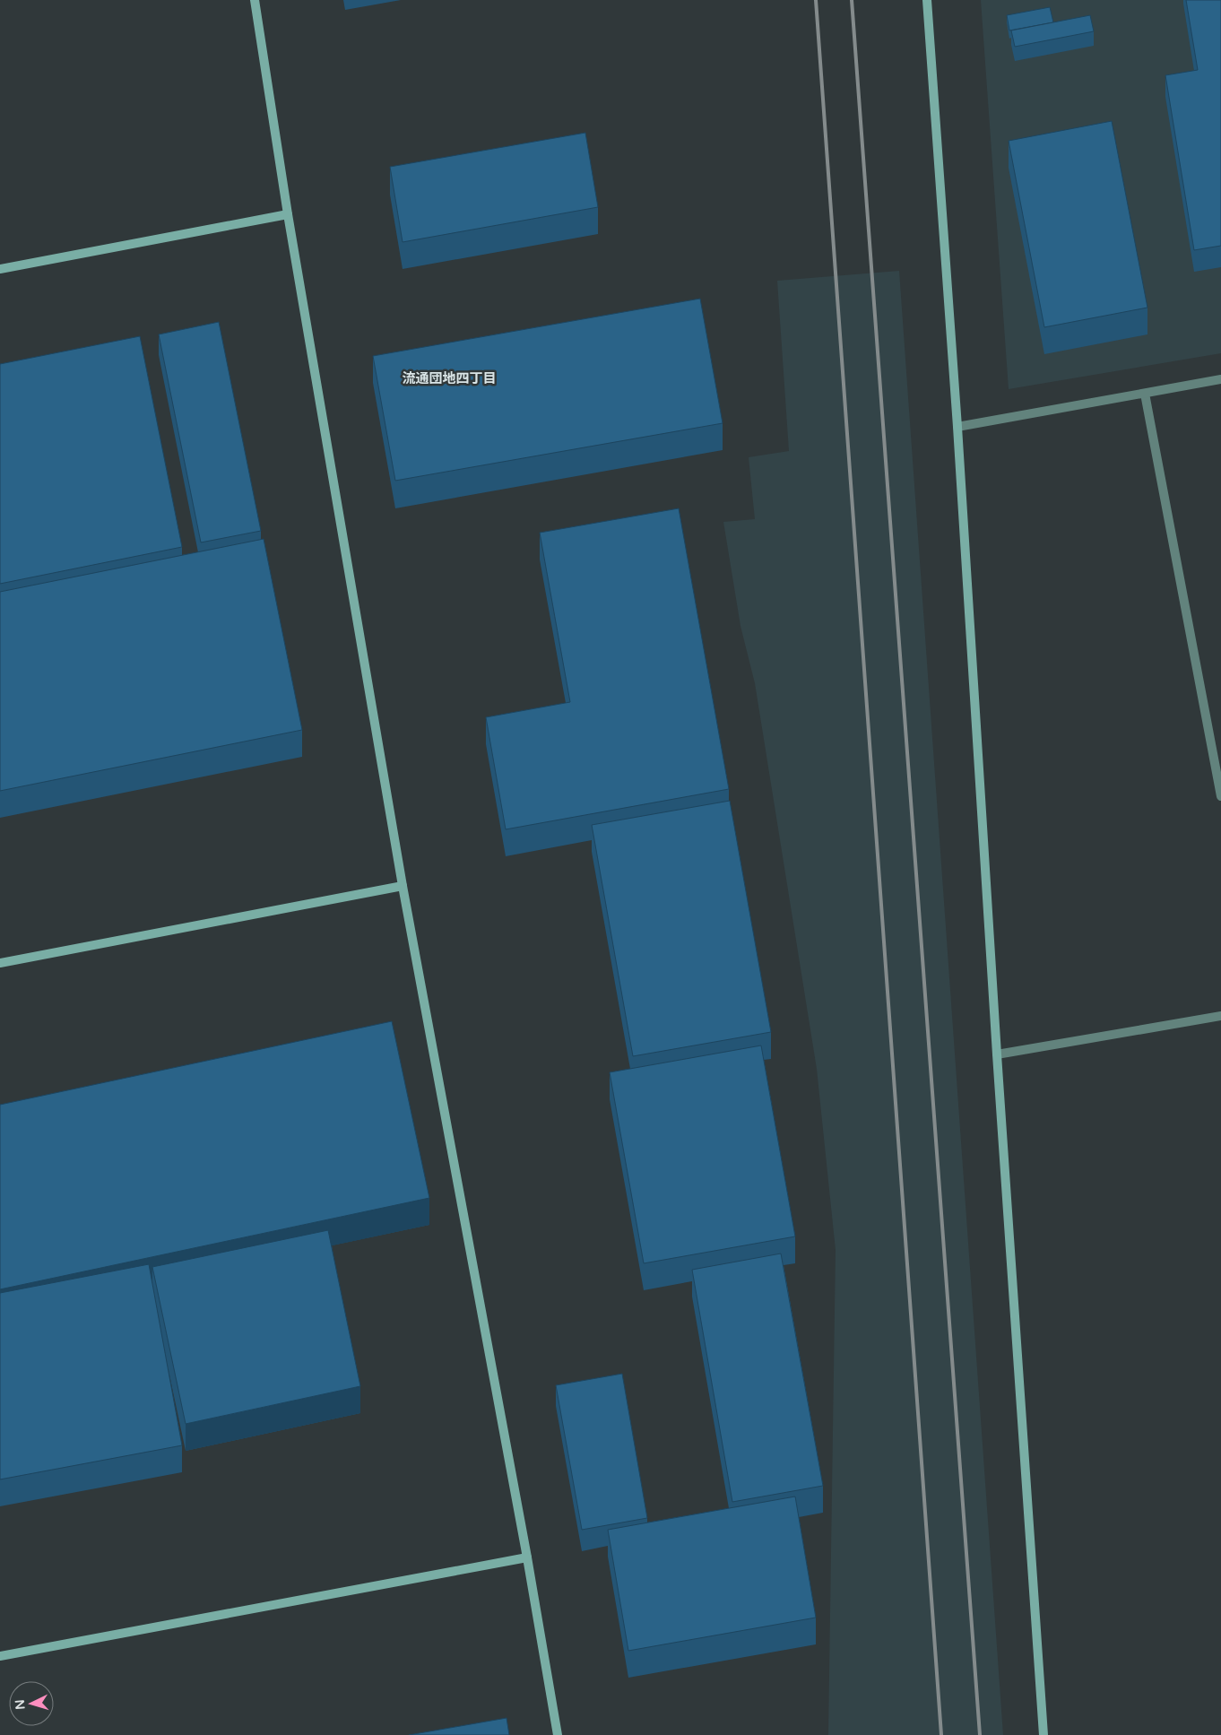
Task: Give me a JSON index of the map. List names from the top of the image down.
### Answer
{
  "districts": ["流通団地四丁目"],
  "north": "left"
}
